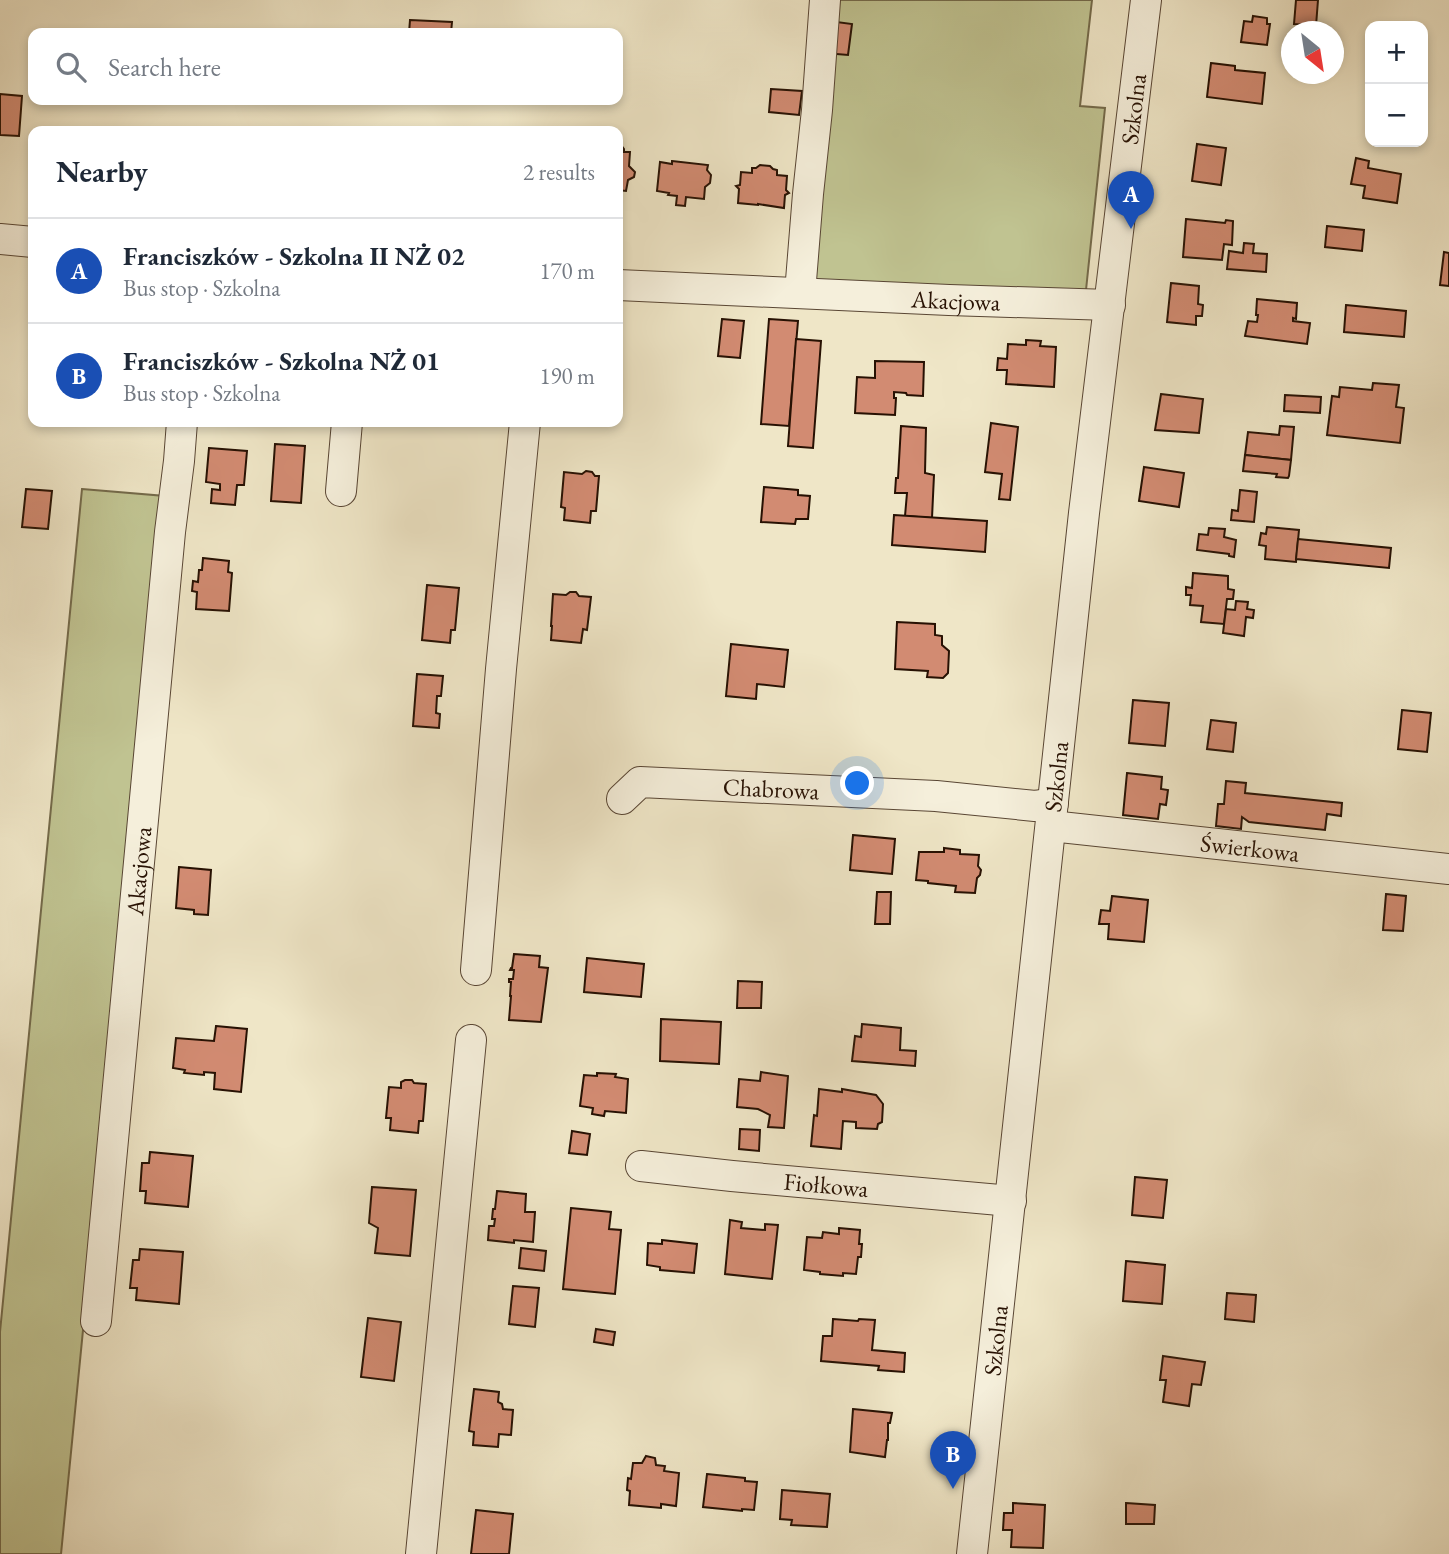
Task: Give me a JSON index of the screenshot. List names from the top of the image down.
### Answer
{
  "streets": {
    "street": [
      "Szkolna",
      "Akacjowa",
      "Chabrowa",
      "Świerkowa",
      "Fiołkowa"
    ]
  },
  "crossings": [
    ["Szkolna", "Akacjowa"],
    ["Szkolna", "Chabrowa"],
    ["Szkolna", "Świerkowa"],
    ["Szkolna", "Fiołkowa"],
    ["Chabrowa", "Świerkowa"]
  ],
  "north": "bottom right",
  "page": {
    "map_buttons": ["+", "−"],
    "search": "Search here",
    "heading": ["Nearby", "2 results"],
    "pins": ["A", "B"],
    "list": [
      {
        "mark": "A",
        "name": "Franciszków - Szkolna II NŻ 02",
        "note": "Bus stop · Szkolna",
        "value": "170 m"
      },
      {
        "mark": "B",
        "name": "Franciszków - Szkolna NŻ 01",
        "note": "Bus stop · Szkolna",
        "value": "190 m"
      }
    ]
  }
}
